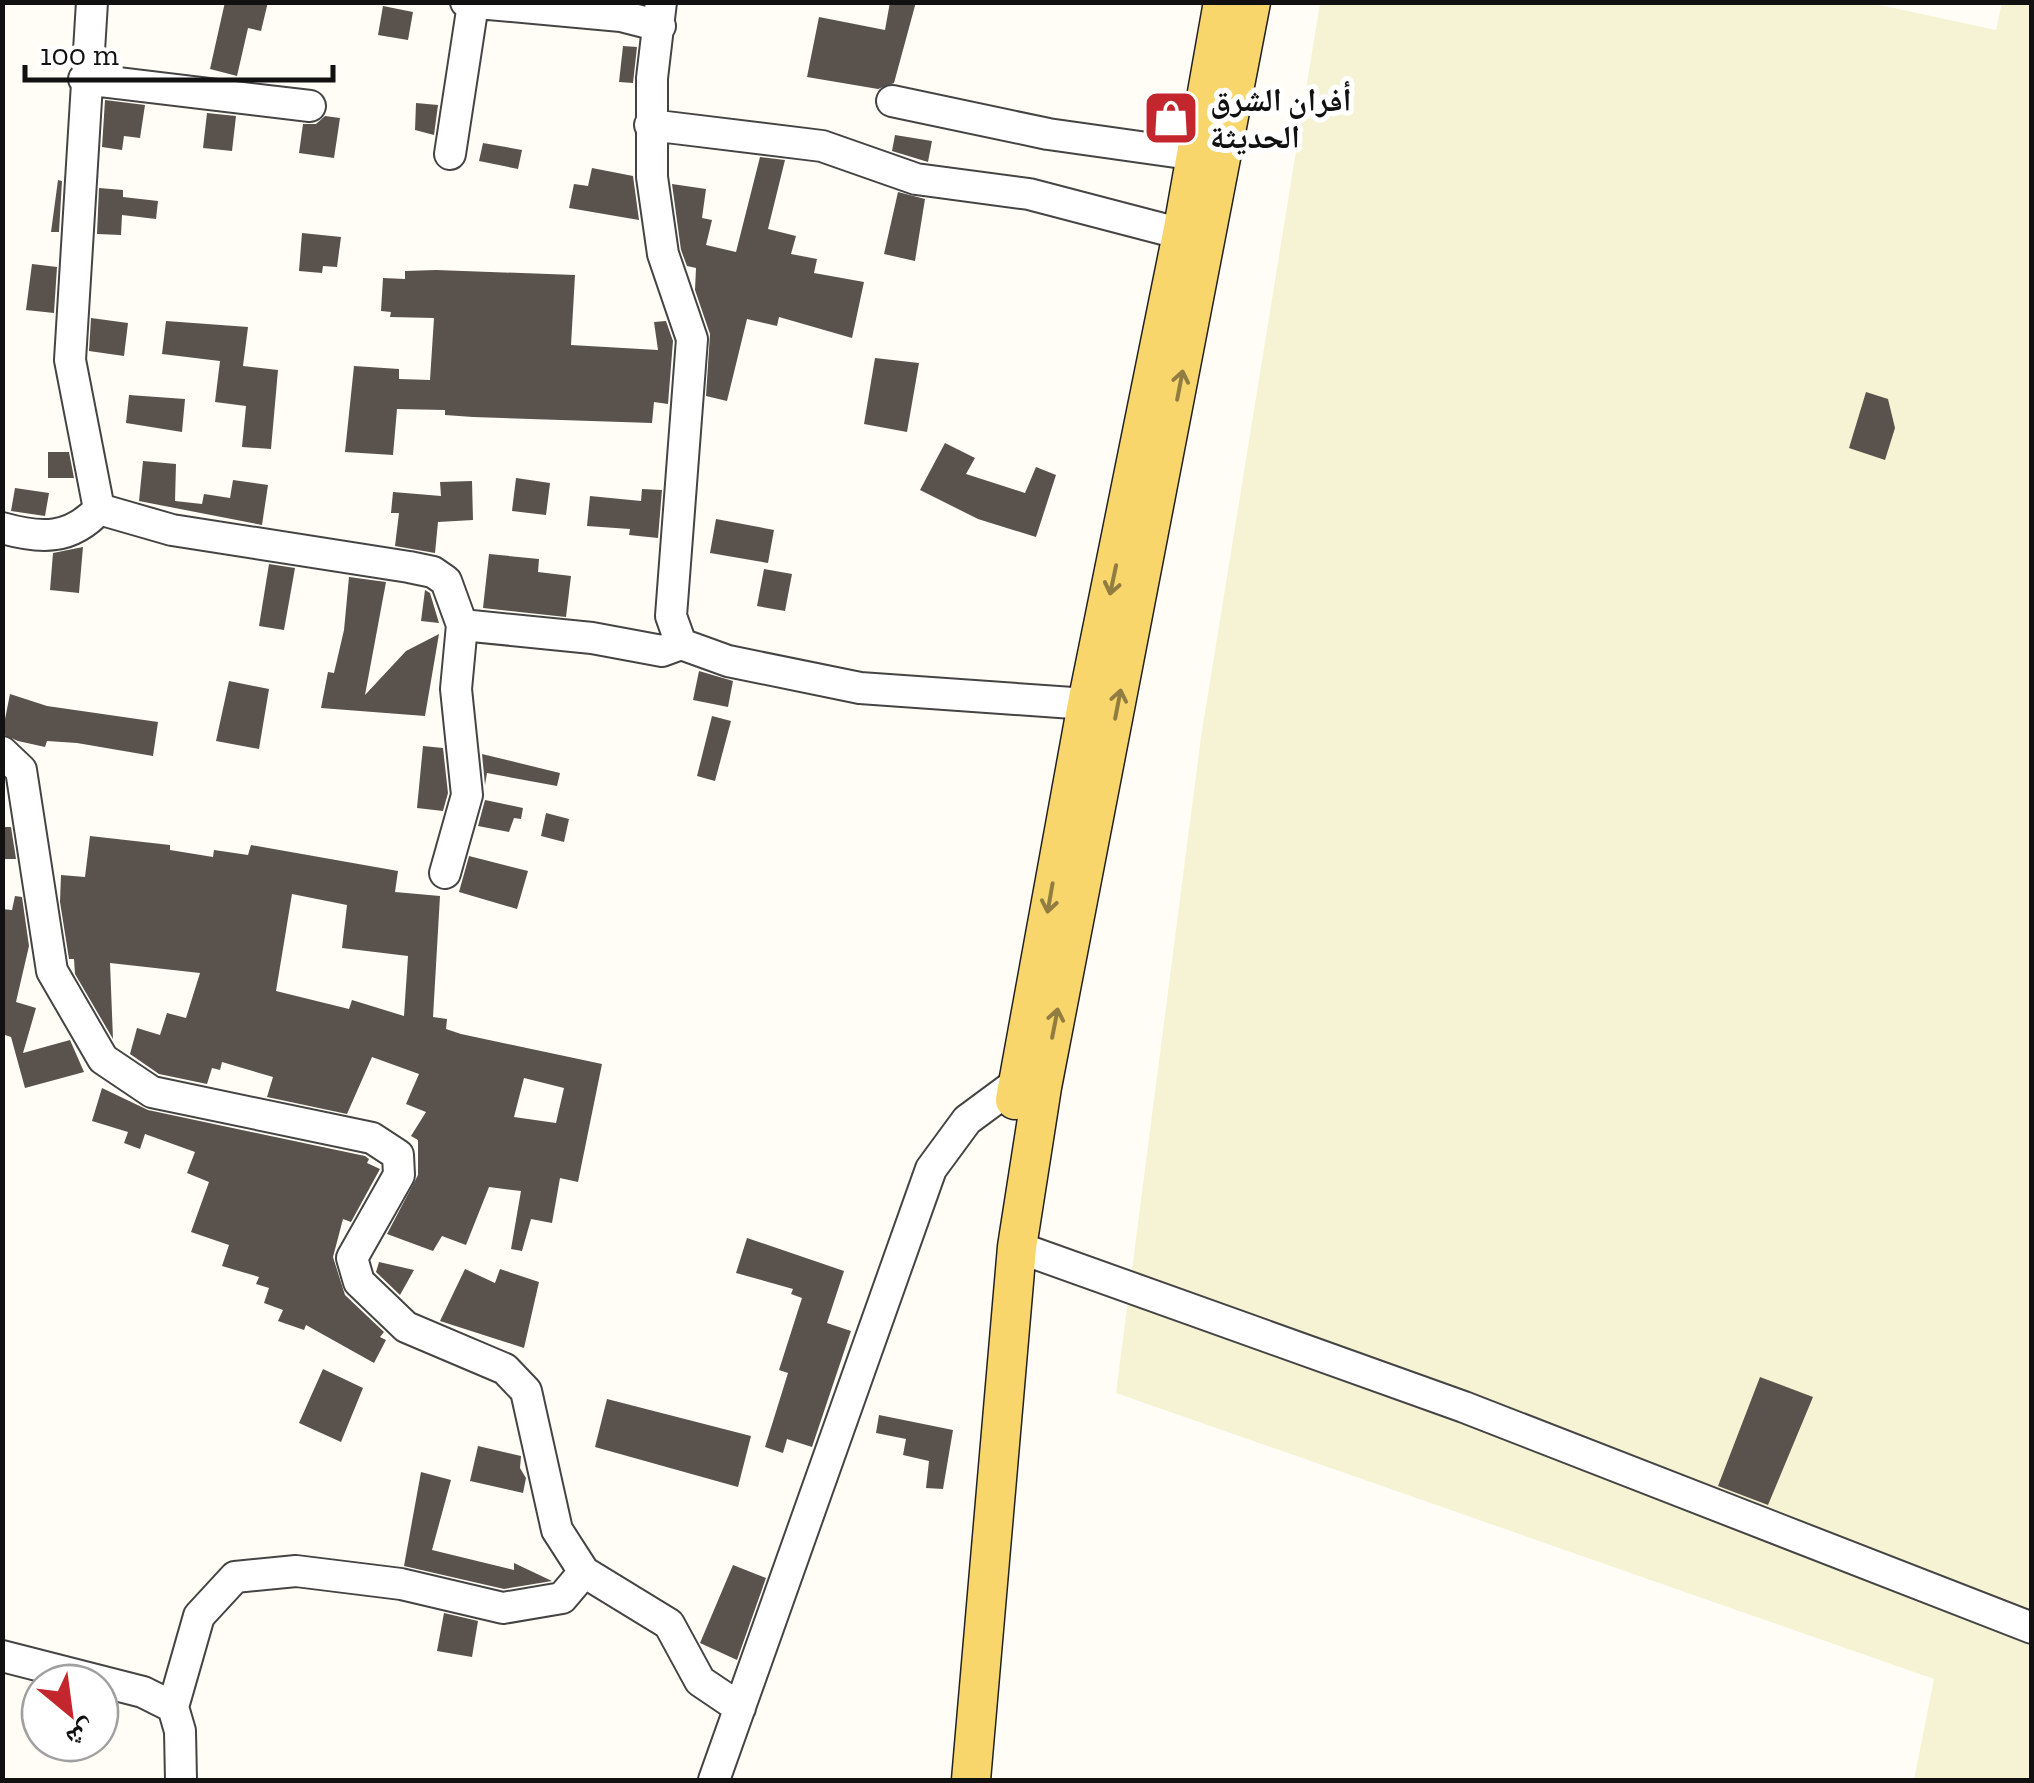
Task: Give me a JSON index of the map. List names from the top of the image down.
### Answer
{
  "places": {
    "shop": ["أفران الشرق الحديثة"]
  },
  "scale_bar": "100 m",
  "north": "bottom right"
}
